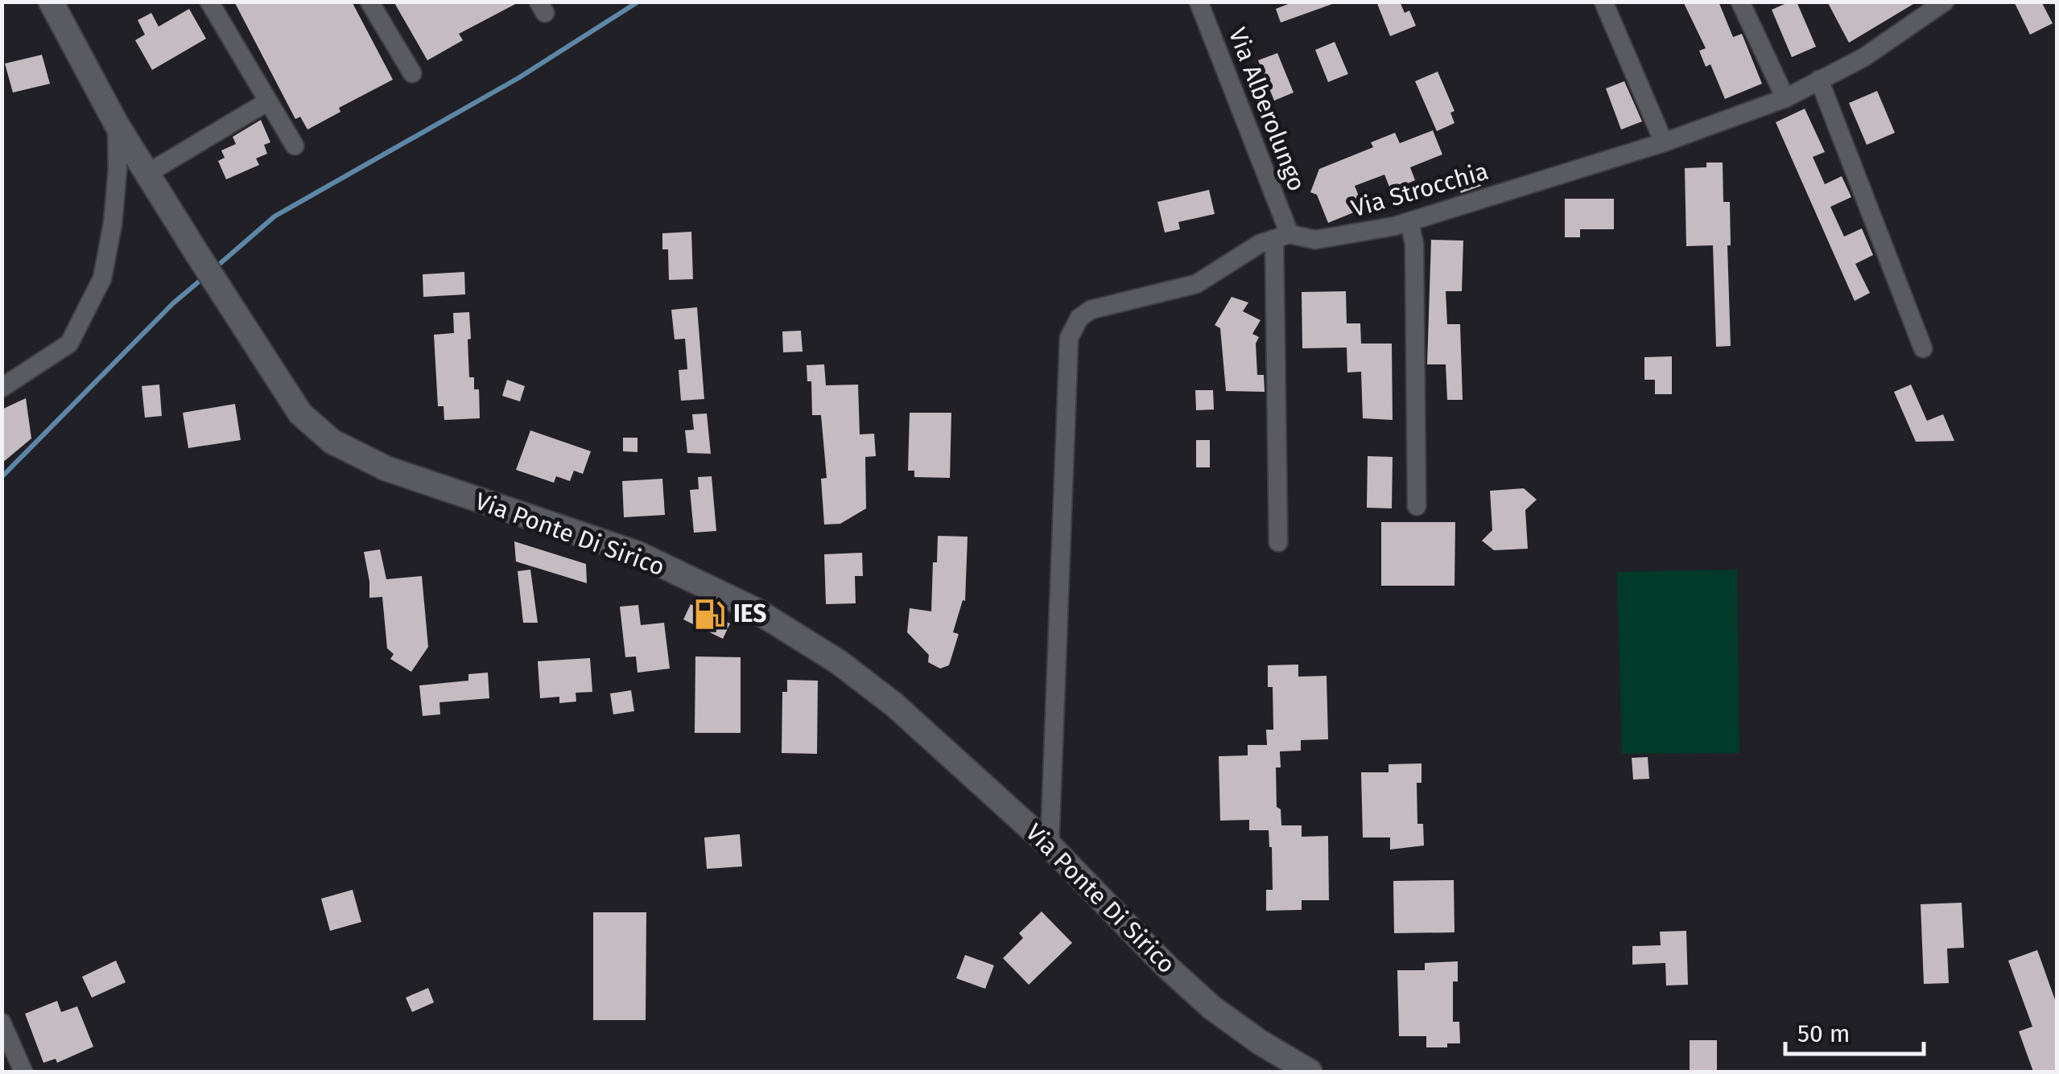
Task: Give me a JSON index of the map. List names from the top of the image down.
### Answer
{
  "streets": {
    "street": ["Via Alberolungo", "Via Strocchia", "Via Ponte Di Sirico"]
  },
  "crossings": [
    ["Via Alberolungo", "Via Strocchia"]
  ],
  "places": {
    "fuel station": ["IES"]
  },
  "scale_bar": "50 m"
}
